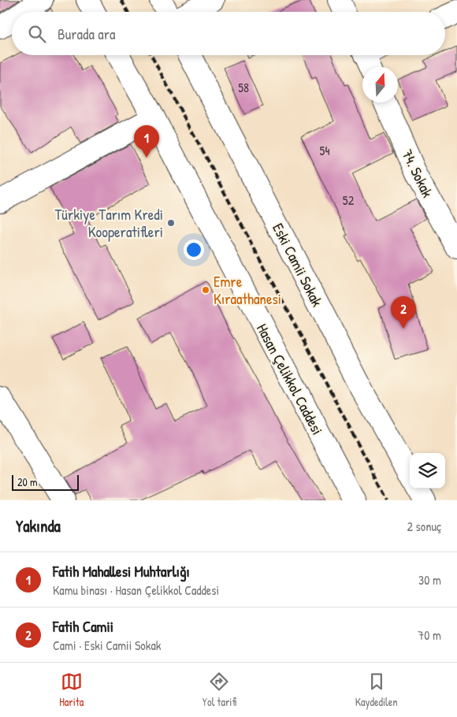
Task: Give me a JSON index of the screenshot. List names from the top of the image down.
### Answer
{
  "streets": {
    "street": ["74. Sokak", "Eski Camii Sokak", "Hasan Çelikkol Caddesi"]
  },
  "places": ["Türkiye Tarım Kredi Kooperatifleri", "Emre Kıraathanesi"],
  "house_numbers": ["58", "54", "52"],
  "scale_bar": "20 m",
  "north": "top",
  "page": {
    "search": "Burada ara",
    "pins": ["1", "2"],
    "scale": "20 m",
    "heading": ["Yakında", "2 sonuç"],
    "list": [
      {
        "mark": "1",
        "name": "Fatih Mahallesi Muhtarlığı",
        "note": "Kamu binası · Hasan Çelikkol Caddesi",
        "value": "30 m"
      },
      {
        "mark": "2",
        "name": "Fatih Camii",
        "note": "Cami · Eski Camii Sokak",
        "value": "70 m"
      }
    ],
    "nav": ["Harita", "Yol tarifi", "Kaydedilen"]
  }
}
